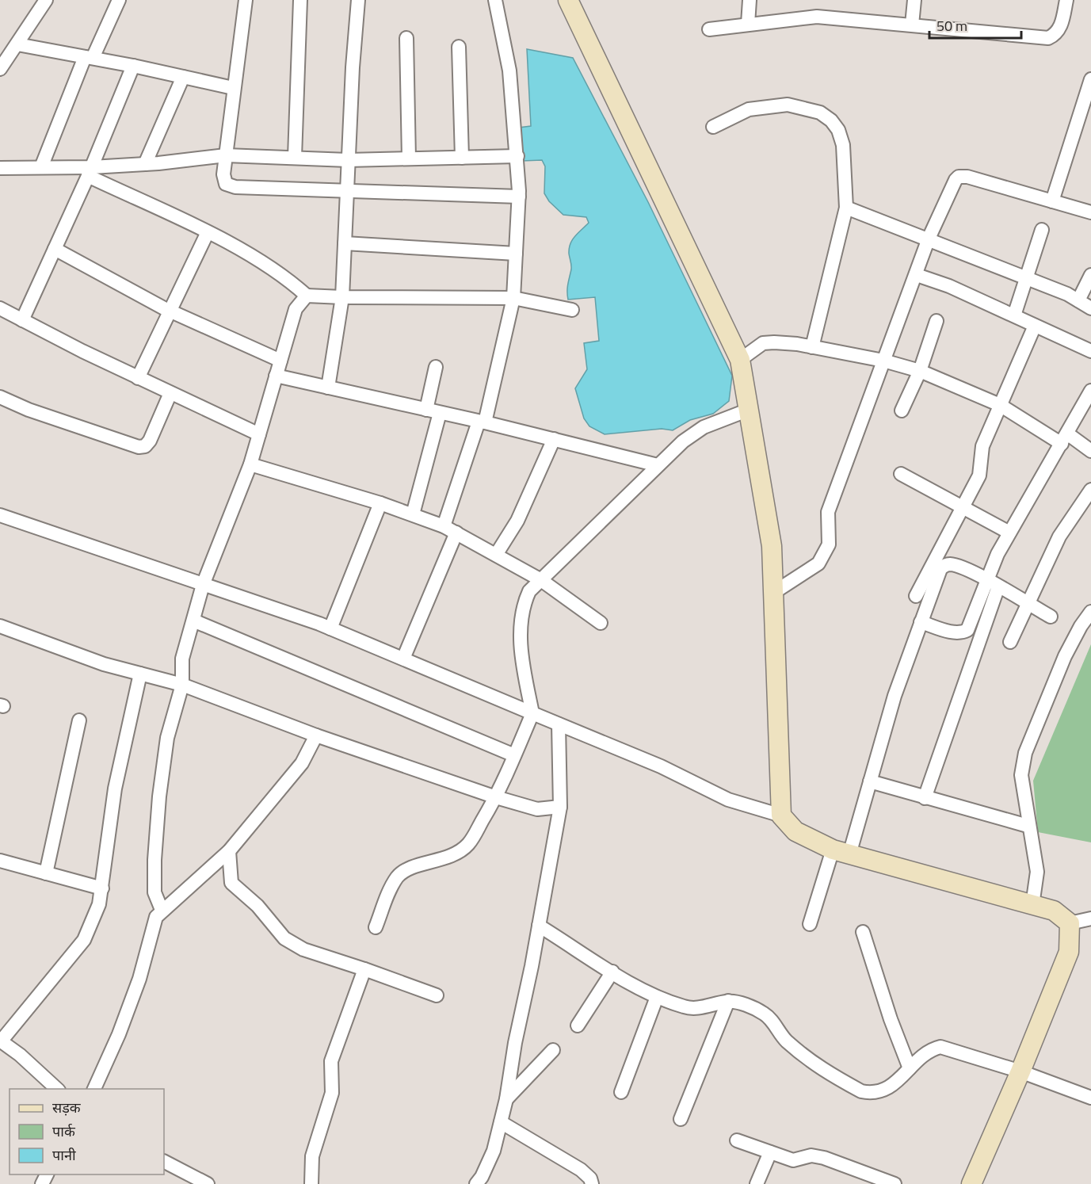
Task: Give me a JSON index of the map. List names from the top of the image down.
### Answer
{
  "legend": ["सड़क", "पार्क", "पानी"],
  "scale_bar": "50 m"
}
